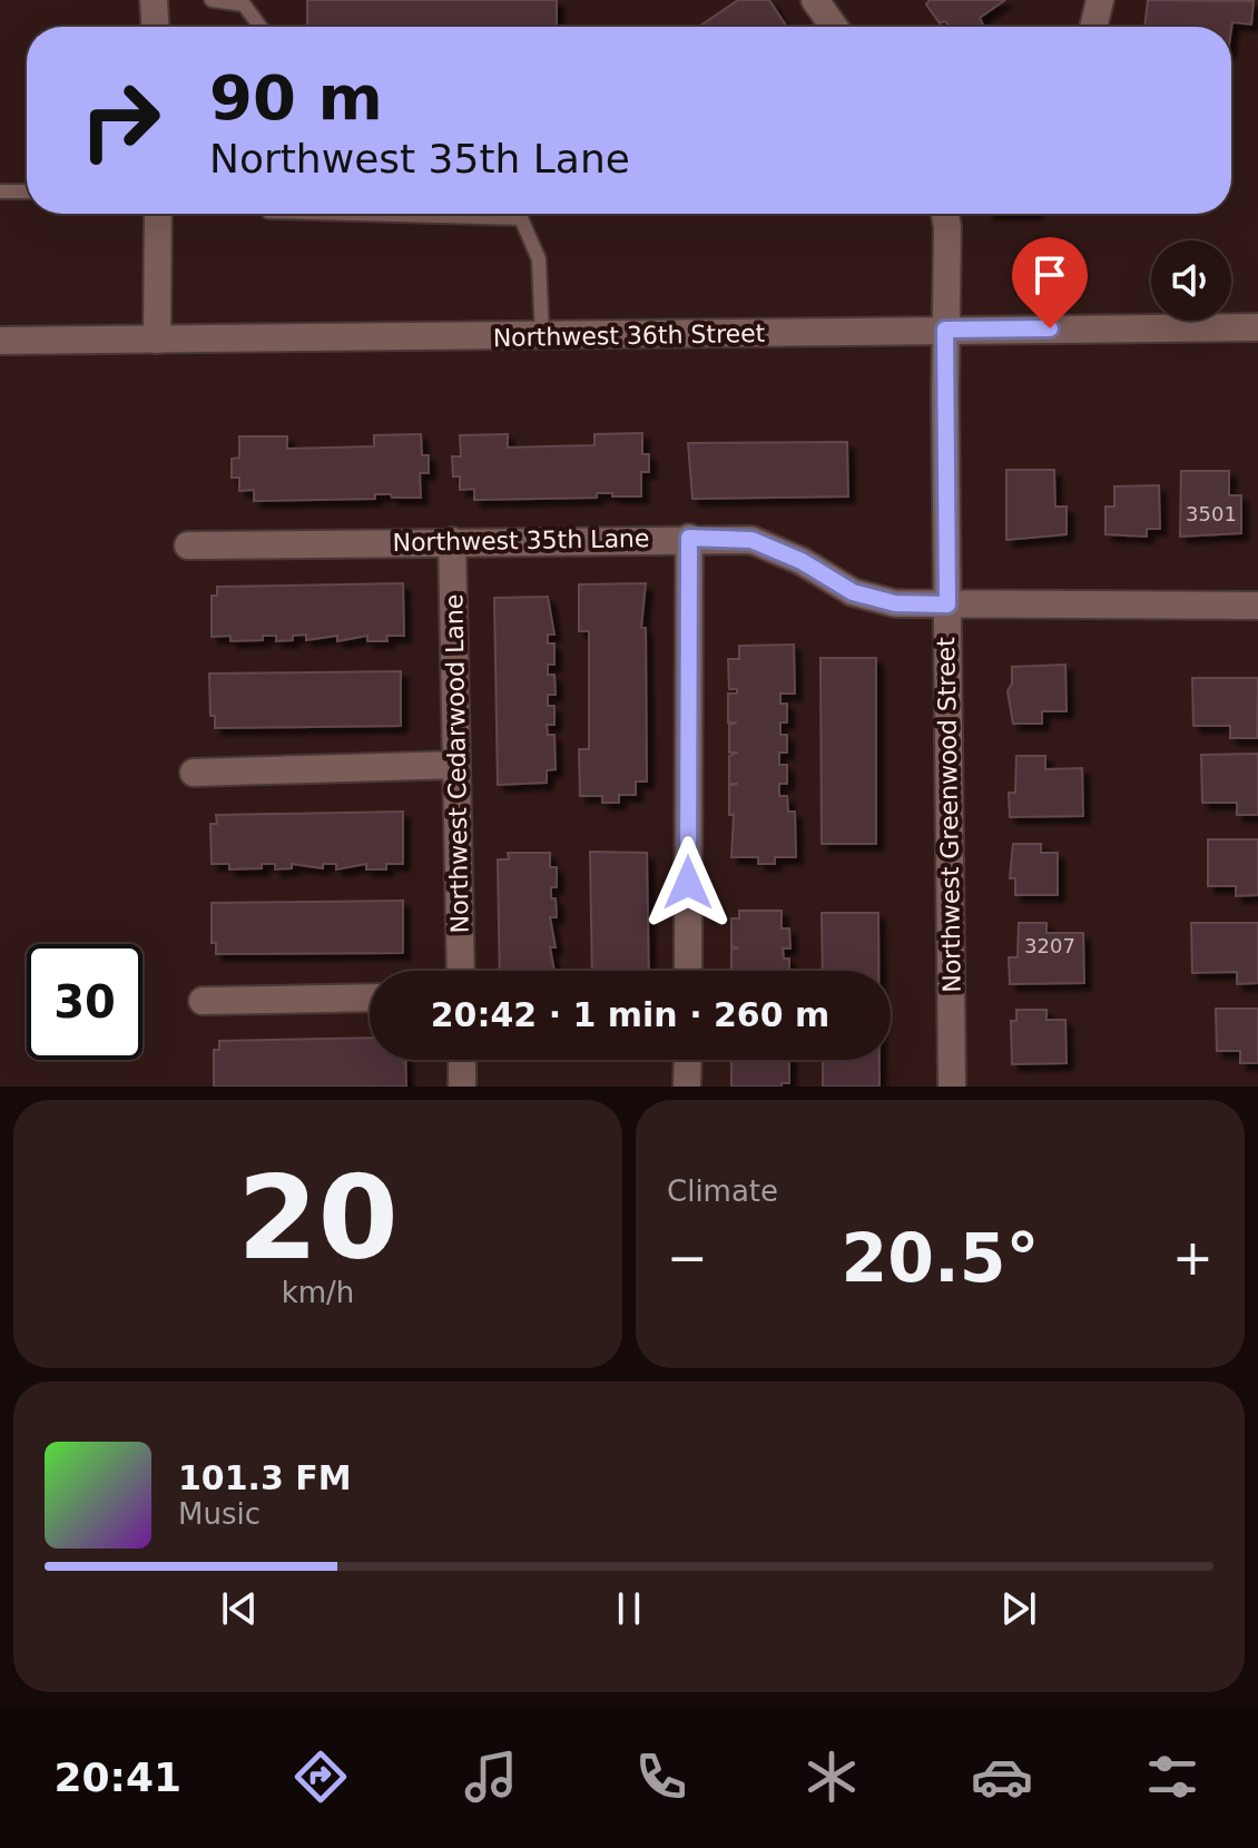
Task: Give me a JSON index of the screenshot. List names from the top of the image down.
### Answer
{
  "streets": {
    "street": [
      "Northwest 36th Street",
      "Northwest 35th Lane",
      "Northwest Cedarwood Lane",
      "Northwest Greenwood Street"
    ]
  },
  "crossings": [
    ["Northwest 36th Street", "Northwest Greenwood Street"],
    ["Northwest 35th Lane", "Northwest Cedarwood Lane"],
    ["Northwest 35th Lane", "Northwest Greenwood Street"]
  ],
  "house_numbers": ["3501", "3207"],
  "page": {
    "turn": ["90 m", "Northwest 35th Lane"],
    "limit": "30",
    "trip": "20:42 · 1 min · 260 m",
    "tile": [
      ["20", "km/h"],
      "Climate"
    ],
    "heat": ["−", "20.5°", "+"],
    "song": ["101.3 FM", "Music"],
    "tabs": "20:41"
  }
}
